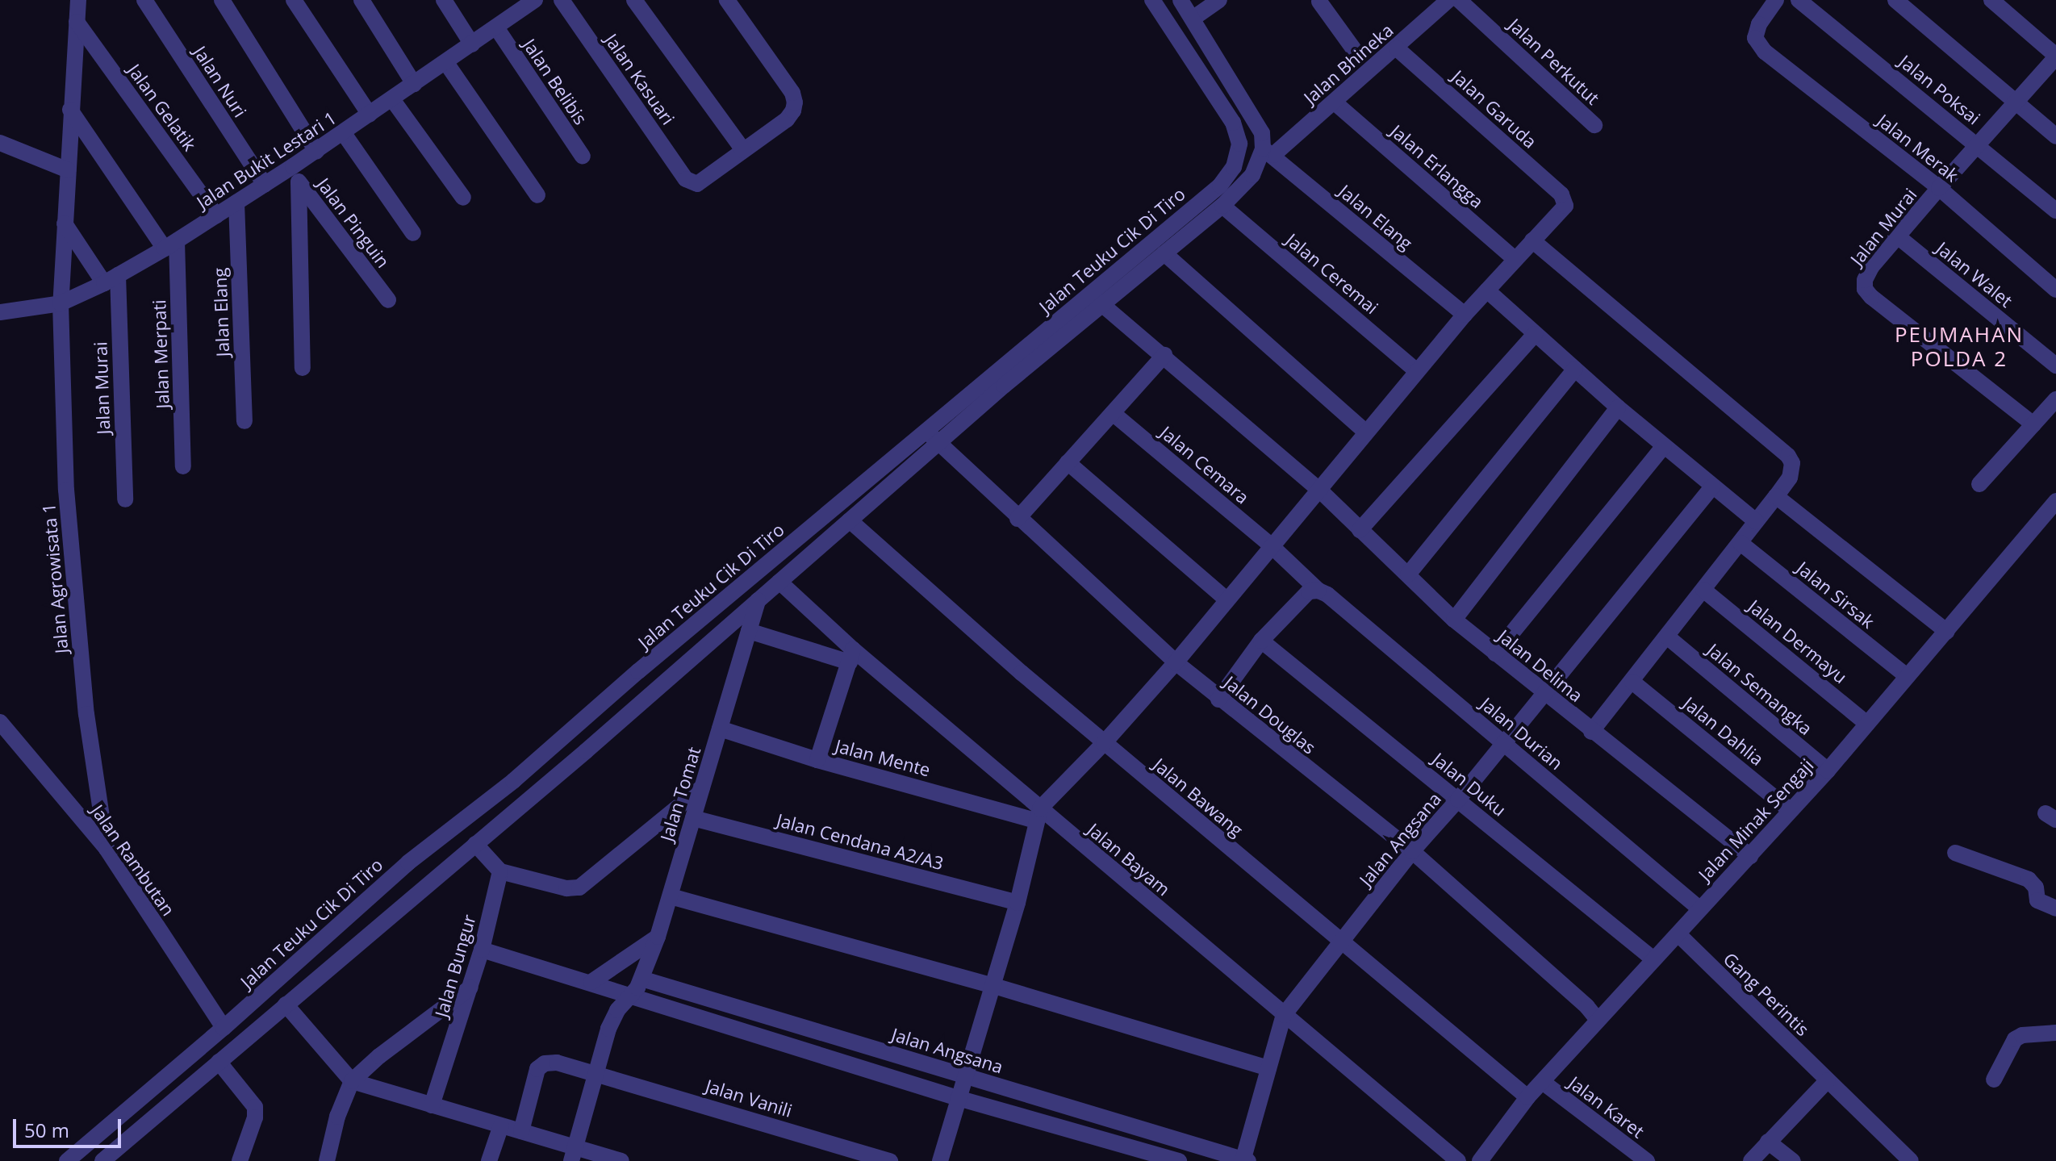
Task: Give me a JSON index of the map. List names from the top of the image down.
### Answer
{
  "streets": {
    "street": [
      "Jalan Perkutut",
      "Jalan Bhineka",
      "Jalan Kasuari",
      "Jalan Nuri",
      "Jalan Belibis",
      "Jalan Poksai",
      "Jalan Gelatik",
      "Jalan Garuda",
      "Jalan Merak",
      "Jalan Bukit Lestari 1",
      "Jalan Erlangga",
      "Jalan Elang",
      "Jalan Pinguin",
      "Jalan Murai",
      "Jalan Teuku Cik Di Tiro",
      "Jalan Ceremai",
      "Jalan Walet",
      "Jalan Merpati",
      "Jalan Cemara",
      "Jalan Agrowisata 1",
      "Jalan Sirsak",
      "Jalan Dermayu",
      "Jalan Delima",
      "Jalan Semangka",
      "Jalan Douglas",
      "Jalan Dahlia",
      "Jalan Durian",
      "Jalan Mente",
      "Jalan Duku",
      "Jalan Tomat",
      "Jalan Bawang",
      "Jalan Minak Sengaji",
      "Jalan Angsana",
      "Jalan Cendana A2/A3",
      "Jalan Bayam",
      "Jalan Rambutan",
      "Jalan Bungur",
      "Gang Perintis",
      "Jalan Vanili",
      "Jalan Karet"
    ]
  },
  "crossings": [
    ["Jalan Bhineka", "Jalan Garuda"],
    ["Jalan Bhineka", "Jalan Erlangga"],
    ["Jalan Bhineka", "Jalan Elang"],
    ["Jalan Bhineka", "Jalan Teuku Cik Di Tiro"],
    ["Jalan Nuri", "Jalan Bukit Lestari 1"],
    ["Jalan Belibis", "Jalan Bukit Lestari 1"],
    ["Jalan Poksai", "Jalan Murai"],
    ["Jalan Gelatik", "Jalan Bukit Lestari 1"],
    ["Jalan Gelatik", "Jalan Agrowisata 1"],
    ["Jalan Merak", "Jalan Murai"],
    ["Jalan Bukit Lestari 1", "Jalan Elang"],
    ["Jalan Bukit Lestari 1", "Jalan Pinguin"],
    ["Jalan Bukit Lestari 1", "Jalan Murai"],
    ["Jalan Bukit Lestari 1", "Jalan Merpati"],
    ["Jalan Bukit Lestari 1", "Jalan Agrowisata 1"],
    ["Jalan Elang", "Jalan Teuku Cik Di Tiro"],
    ["Jalan Murai", "Jalan Walet"],
    ["Jalan Teuku Cik Di Tiro", "Jalan Ceremai"],
    ["Jalan Teuku Cik Di Tiro", "Jalan Delima"],
    ["Jalan Teuku Cik Di Tiro", "Jalan Douglas"],
    ["Jalan Teuku Cik Di Tiro", "Jalan Tomat"],
    ["Jalan Teuku Cik Di Tiro", "Jalan Bawang"],
    ["Jalan Teuku Cik Di Tiro", "Jalan Bayam"],
    ["Jalan Teuku Cik Di Tiro", "Jalan Rambutan"],
    ["Jalan Cemara", "Jalan Durian"],
    ["Jalan Agrowisata 1", "Jalan Rambutan"],
    ["Jalan Sirsak", "Jalan Minak Sengaji"],
    ["Jalan Dermayu", "Jalan Minak Sengaji"],
    ["Jalan Delima", "Jalan Minak Sengaji"],
    ["Jalan Delima", "Jalan Angsana"],
    ["Jalan Semangka", "Jalan Minak Sengaji"],
    ["Jalan Douglas", "Jalan Minak Sengaji"],
    ["Jalan Douglas", "Jalan Angsana"],
    ["Jalan Dahlia", "Jalan Minak Sengaji"],
    ["Jalan Durian", "Jalan Minak Sengaji"],
    ["Jalan Durian", "Jalan Angsana"],
    ["Jalan Mente", "Jalan Tomat"],
    ["Jalan Mente", "Jalan Bayam"],
    ["Jalan Duku", "Jalan Minak Sengaji"],
    ["Jalan Duku", "Jalan Angsana"],
    ["Jalan Tomat", "Jalan Angsana"],
    ["Jalan Tomat", "Jalan Cendana A2/A3"],
    ["Jalan Tomat", "Jalan Vanili"],
    ["Jalan Bawang", "Jalan Minak Sengaji"],
    ["Jalan Bawang", "Jalan Angsana"],
    ["Jalan Minak Sengaji", "Gang Perintis"],
    ["Jalan Minak Sengaji", "Jalan Karet"],
    ["Jalan Angsana", "Jalan Bayam"]
  ],
  "districts": ["PEUMAHAN POLDA 2"],
  "scale_bar": "50 m"
}
